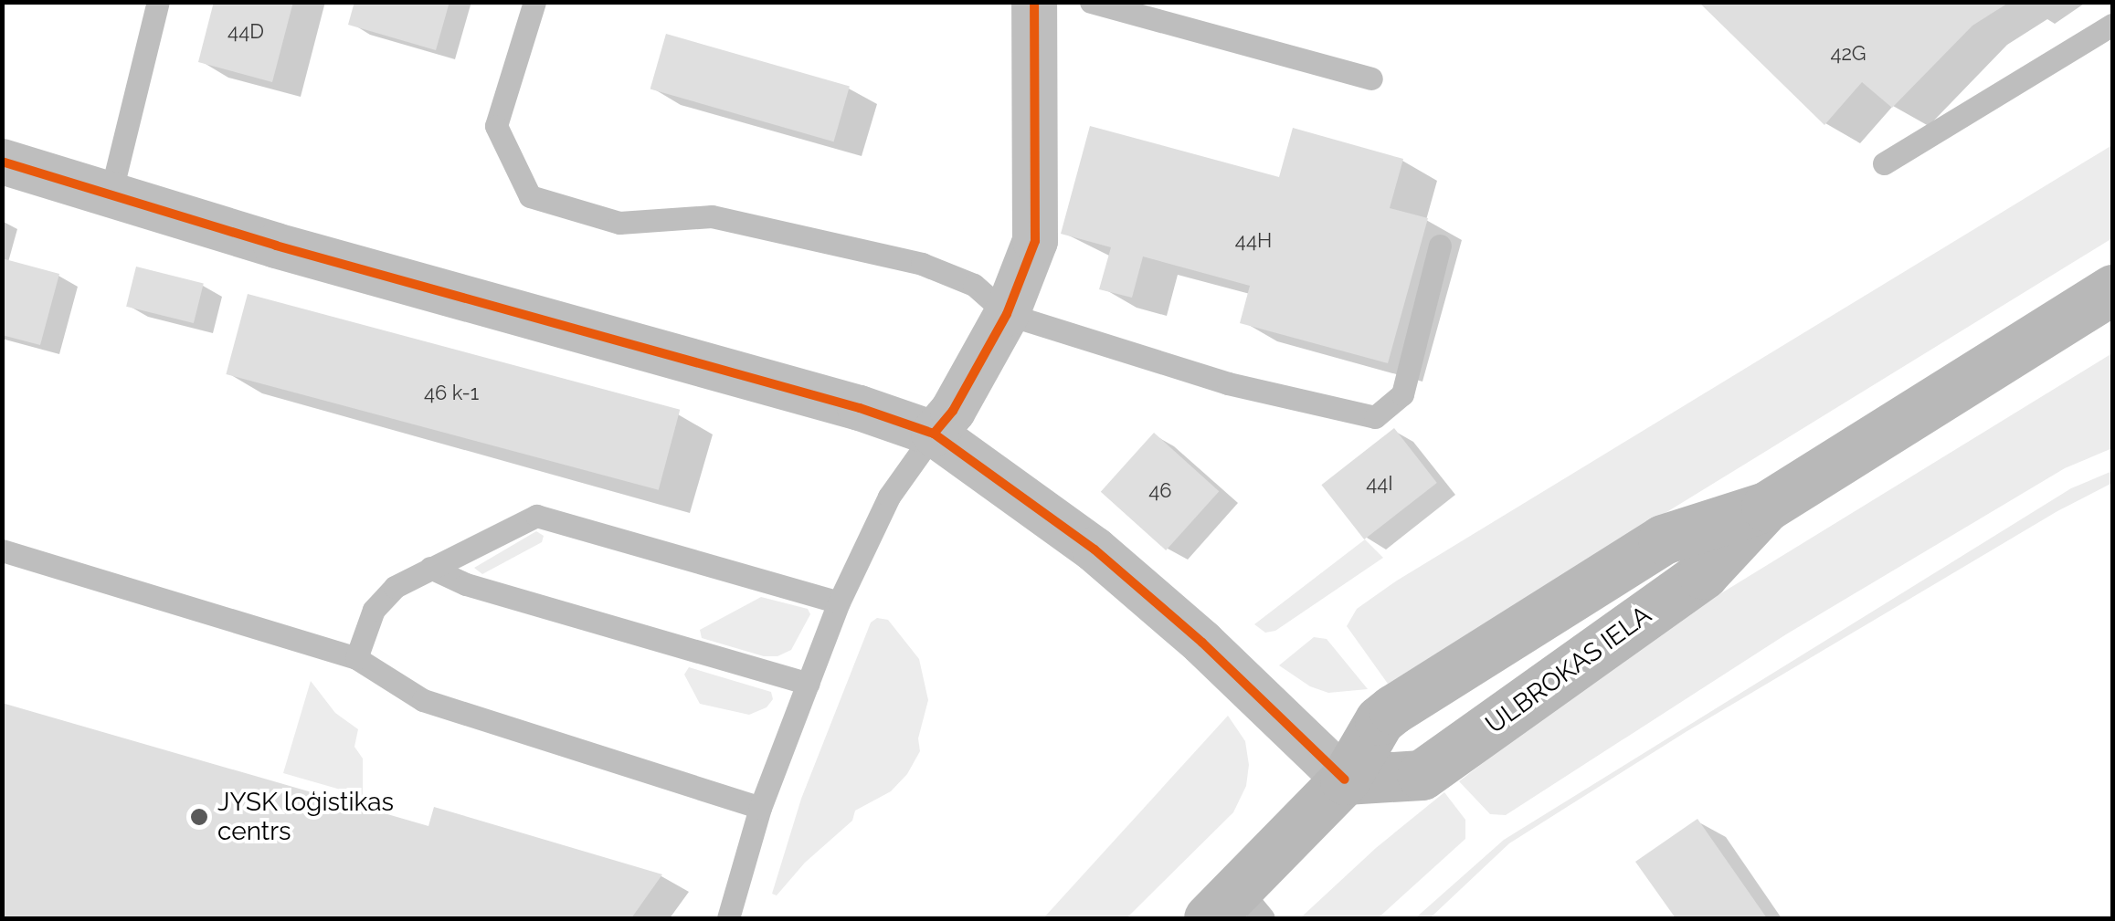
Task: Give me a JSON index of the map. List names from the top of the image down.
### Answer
{
  "streets": {
    "main road": ["ULBROKAS IELA"]
  },
  "places": ["JYSK loģistikas centrs"],
  "house_numbers": [
    "44D",
    "42G",
    "44H",
    "46 k-1",
    "44I",
    "46"
  ]
}
